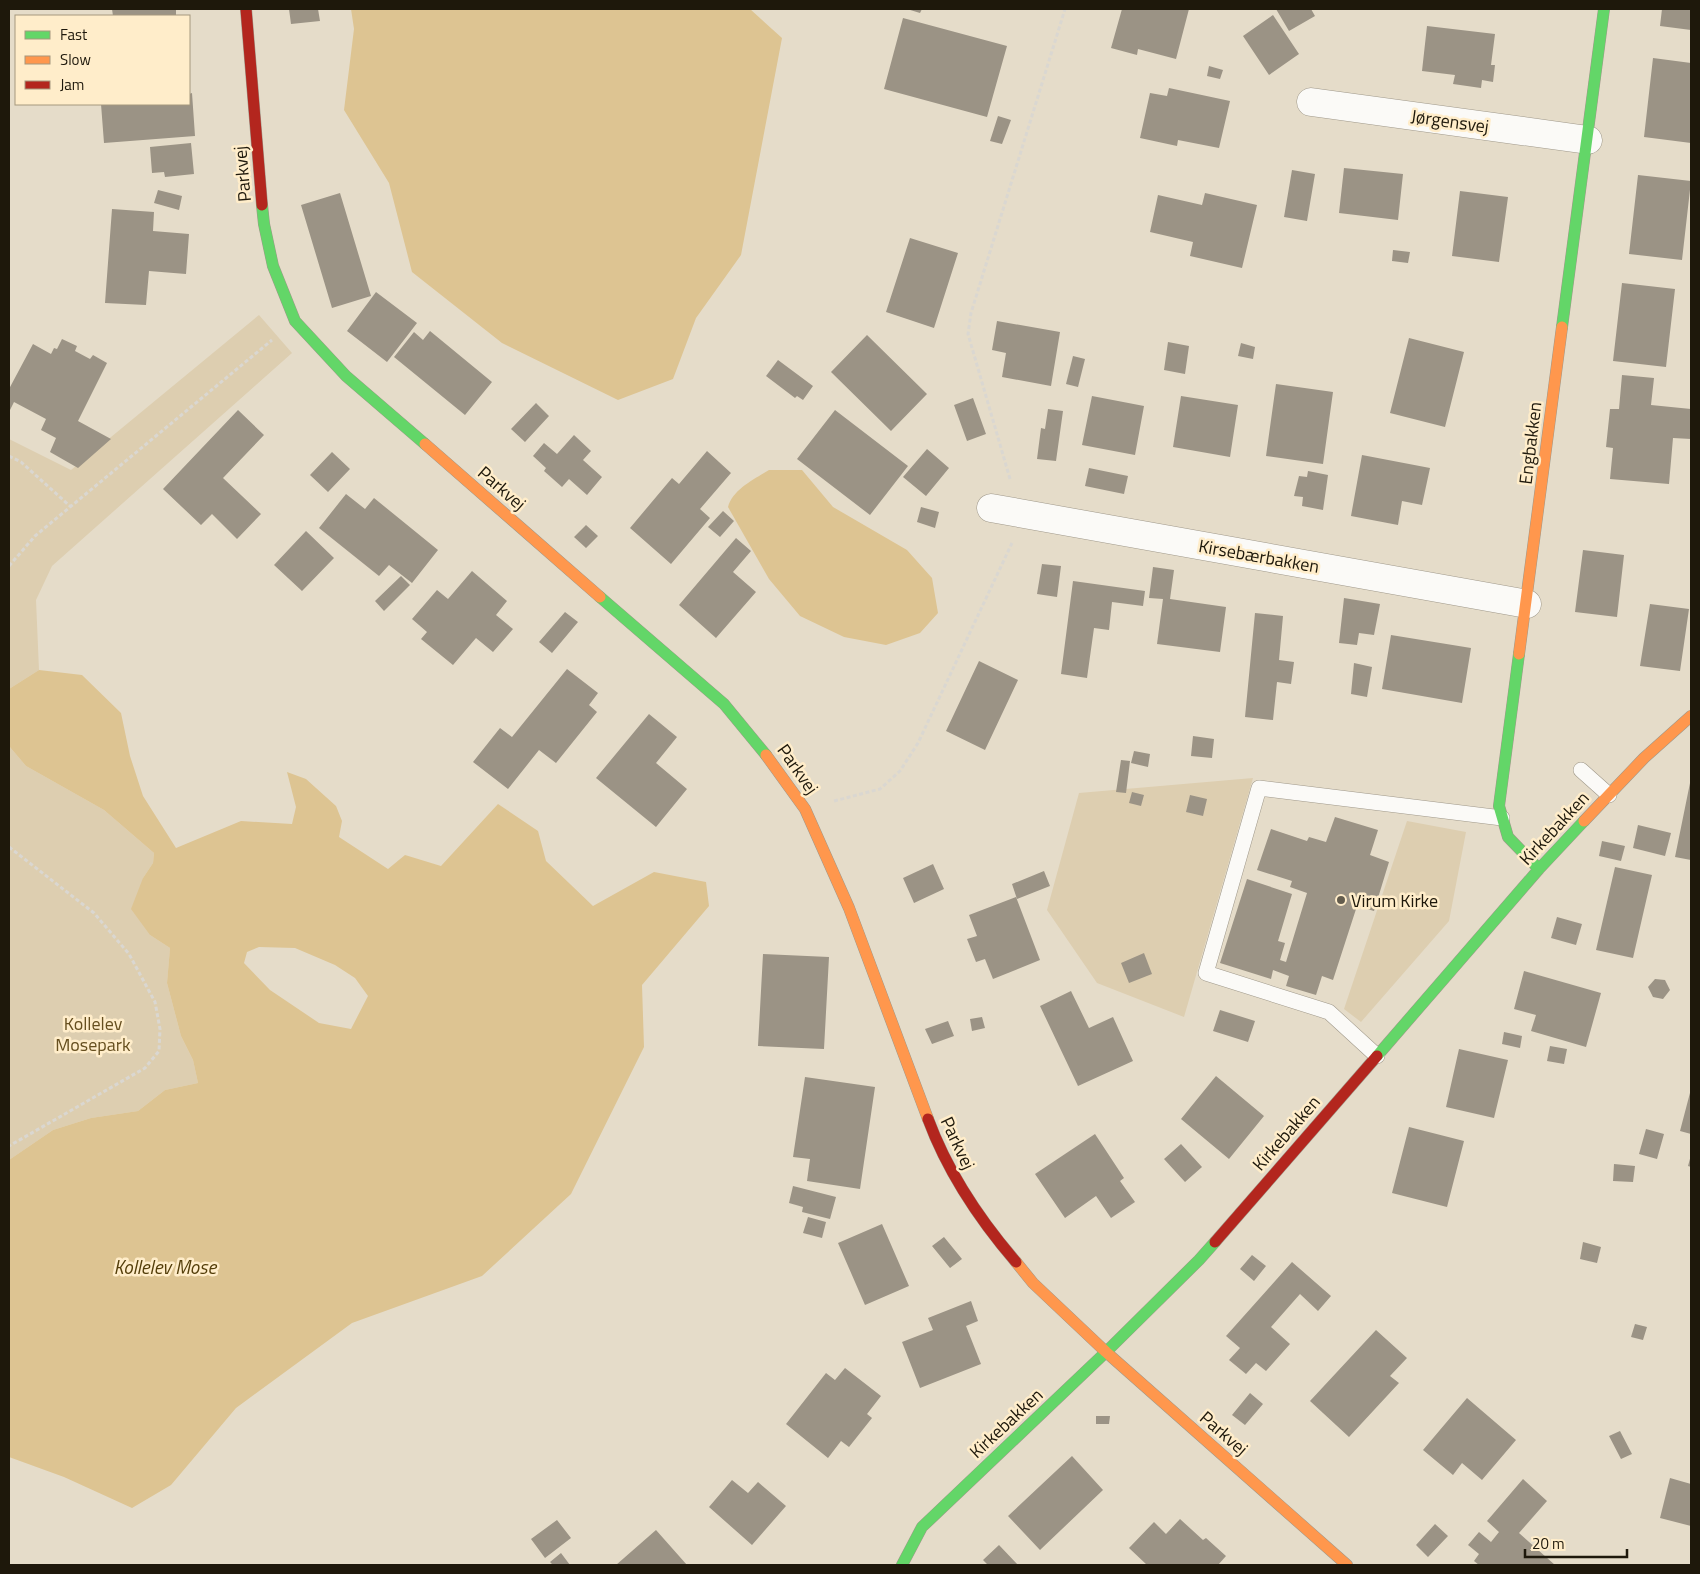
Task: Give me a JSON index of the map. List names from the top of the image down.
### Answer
{
  "streets": {
    "street": [
      "Jørgensvej",
      "Parkvej",
      "Engbakken",
      "Kirsebærbakken",
      "Kirkebakken"
    ]
  },
  "crossings": [
    ["Jørgensvej", "Engbakken"],
    ["Parkvej", "Kirkebakken"],
    ["Engbakken", "Kirsebærbakken"],
    ["Engbakken", "Kirkebakken"]
  ],
  "water": ["Kollelev Mose"],
  "parks": ["Kollelev Mosepark"],
  "places": ["Virum Kirke"],
  "legend": ["Fast", "Slow", "Jam"],
  "scale_bar": "20 m"
}
